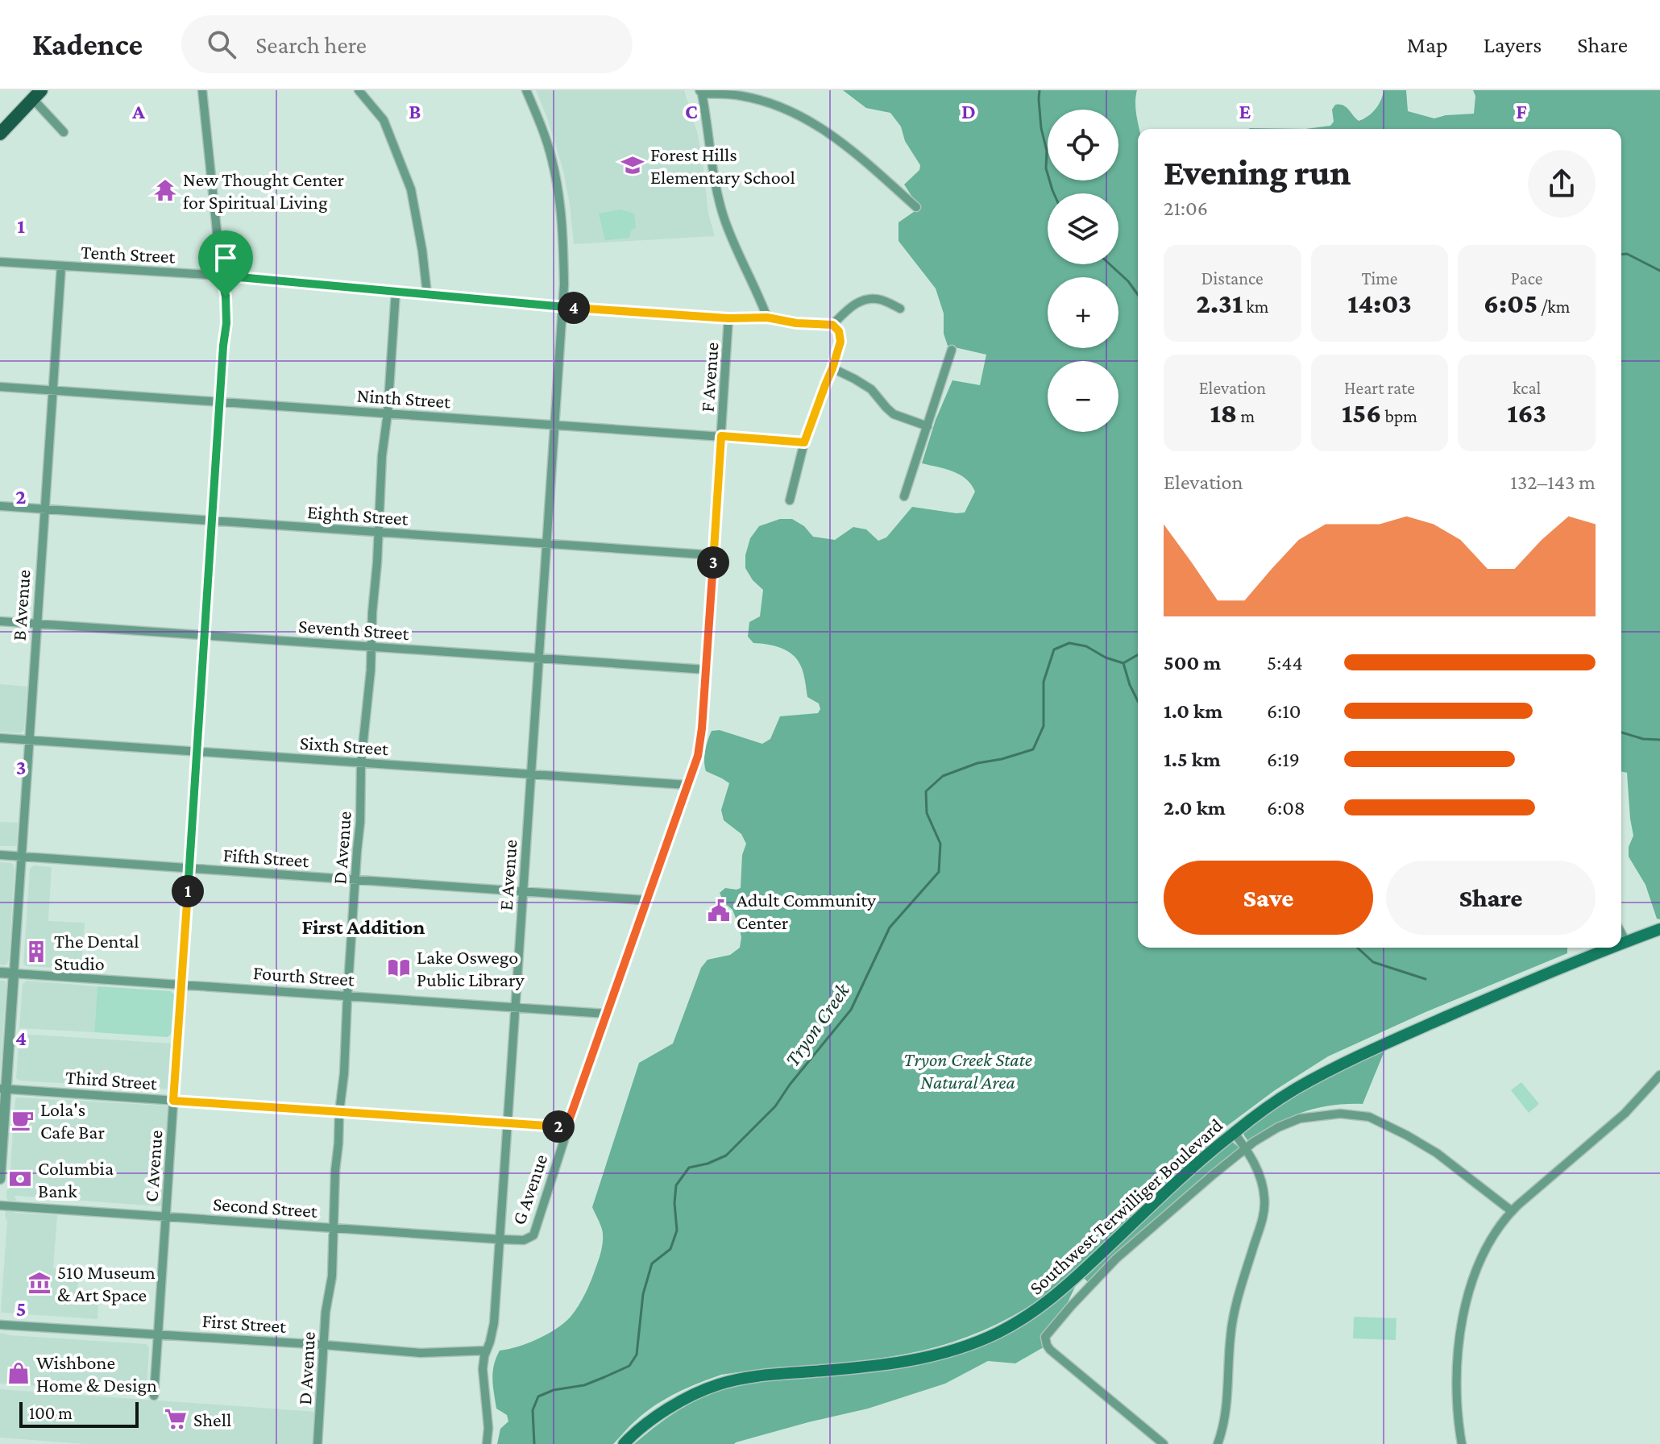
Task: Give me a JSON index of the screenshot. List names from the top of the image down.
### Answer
{
  "streets": {
    "main road": ["Southwest Terwilliger Boulevard"],
    "street": [
      "Tenth Street",
      "F Avenue",
      "Ninth Street",
      "Eighth Street",
      "B Avenue",
      "Seventh Street",
      "Sixth Street",
      "D Avenue",
      "Fifth Street",
      "E Avenue",
      "Fourth Street",
      "Third Street",
      "C Avenue",
      "G Avenue",
      "Second Street",
      "First Street"
    ]
  },
  "crossings": [
    ["Tenth Street", "F Avenue"],
    ["Tenth Street", "B Avenue"],
    ["Tenth Street", "D Avenue"],
    ["Tenth Street", "E Avenue"],
    ["Tenth Street", "C Avenue"],
    ["F Avenue", "Ninth Street"],
    ["F Avenue", "Eighth Street"],
    ["F Avenue", "Seventh Street"],
    ["F Avenue", "G Avenue"],
    ["Ninth Street", "B Avenue"],
    ["Ninth Street", "D Avenue"],
    ["Ninth Street", "E Avenue"],
    ["Ninth Street", "C Avenue"],
    ["Eighth Street", "B Avenue"],
    ["Eighth Street", "D Avenue"],
    ["Eighth Street", "E Avenue"],
    ["Eighth Street", "C Avenue"],
    ["B Avenue", "Seventh Street"],
    ["B Avenue", "Sixth Street"],
    ["B Avenue", "Fifth Street"],
    ["B Avenue", "Fourth Street"],
    ["B Avenue", "Third Street"],
    ["Seventh Street", "D Avenue"],
    ["Seventh Street", "E Avenue"],
    ["Seventh Street", "C Avenue"],
    ["Seventh Street", "G Avenue"],
    ["Sixth Street", "D Avenue"],
    ["Sixth Street", "E Avenue"],
    ["Sixth Street", "C Avenue"],
    ["Sixth Street", "G Avenue"],
    ["D Avenue", "Fifth Street"],
    ["D Avenue", "Fourth Street"],
    ["D Avenue", "Third Street"],
    ["D Avenue", "Second Street"],
    ["D Avenue", "First Street"],
    ["Fifth Street", "E Avenue"],
    ["Fifth Street", "C Avenue"],
    ["Fifth Street", "G Avenue"],
    ["E Avenue", "Fourth Street"],
    ["E Avenue", "Third Street"],
    ["E Avenue", "Second Street"],
    ["E Avenue", "First Street"],
    ["Fourth Street", "C Avenue"],
    ["Fourth Street", "G Avenue"],
    ["Third Street", "C Avenue"],
    ["Third Street", "G Avenue"],
    ["C Avenue", "Second Street"],
    ["C Avenue", "First Street"],
    ["G Avenue", "Second Street"]
  ],
  "districts": ["First Addition"],
  "water": ["Tryon Creek"],
  "parks": ["Tryon Creek State Natural Area"],
  "places": {
    "school or university": ["Forest Hills Elementary School"],
    "temple": ["New Thought Center for Spiritual Living"],
    "public building": ["Adult Community Center"],
    "building": ["The Dental Studio"],
    "library": ["Lake Oswego Public Library"],
    "cafe": ["Lola's Cafe Bar"],
    "bank": ["Columbia Bank"],
    "museum": ["510 Museum & Art Space"],
    "shop": ["Wishbone Home & Design"],
    "supermarket": ["Shell"]
  },
  "scale_bar": "100 m",
  "page": {
    "header": "Kadence",
    "search": "Search here",
    "nav": ["Map", "Layers", "Share"],
    "map_buttons": ["+", "−"],
    "heading": ["Evening run", "21:06"],
    "stats": [
      ["Distance", "2.31 km"],
      ["Time", "14:03"],
      ["Pace", "6:05 /km"],
      ["Elevation", "18 m"],
      ["Heart rate", "156 bpm"],
      ["kcal", "163"]
    ],
    "pins": [
      "4",
      "3",
      "1",
      "2"
    ],
    "chart": ["Elevation", "132–143 m"],
    "list": [
      {
        "name": "500 m",
        "note": "5:44"
      },
      {
        "name": "1.0 km",
        "note": "6:10"
      },
      {
        "name": "1.5 km",
        "note": "6:19"
      },
      {
        "name": "2.0 km",
        "note": "6:08"
      }
    ],
    "buttons": ["Save", "Share"],
    "scale": "100 m"
  },
  "grid": {
    "columns": [
      "A",
      "B",
      "C",
      "D",
      "E",
      "F"
    ],
    "rows": [
      "1",
      "2",
      "3",
      "4",
      "5"
    ]
  }
}
